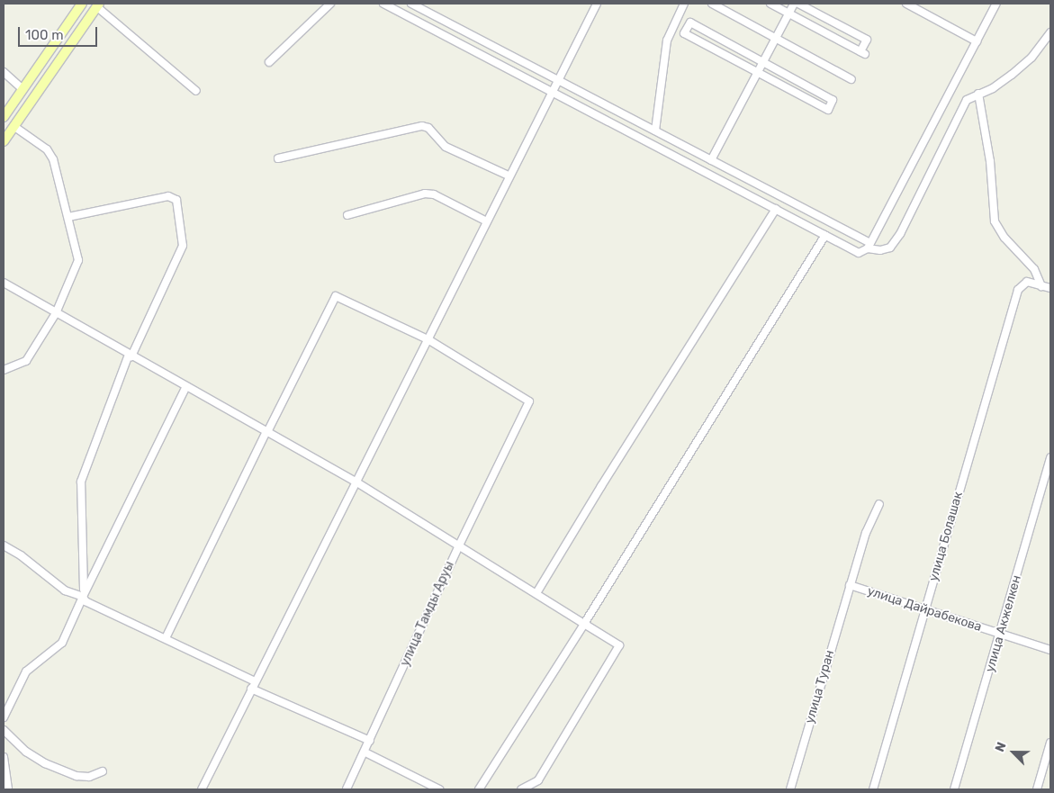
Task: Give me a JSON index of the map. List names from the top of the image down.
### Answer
{
  "streets": {
    "street": [
      "улица Болашак",
      "улица Дайрабекова",
      "улица Тамды Аруы",
      "улица Акжелкен",
      "улица Туран"
    ]
  },
  "crossings": [
    ["улица Болашак", "улица Дайрабекова"],
    ["улица Дайрабекова", "улица Акжелкен"],
    ["улица Дайрабекова", "улица Туран"]
  ],
  "scale_bar": "100 m",
  "north": "top left"
}
